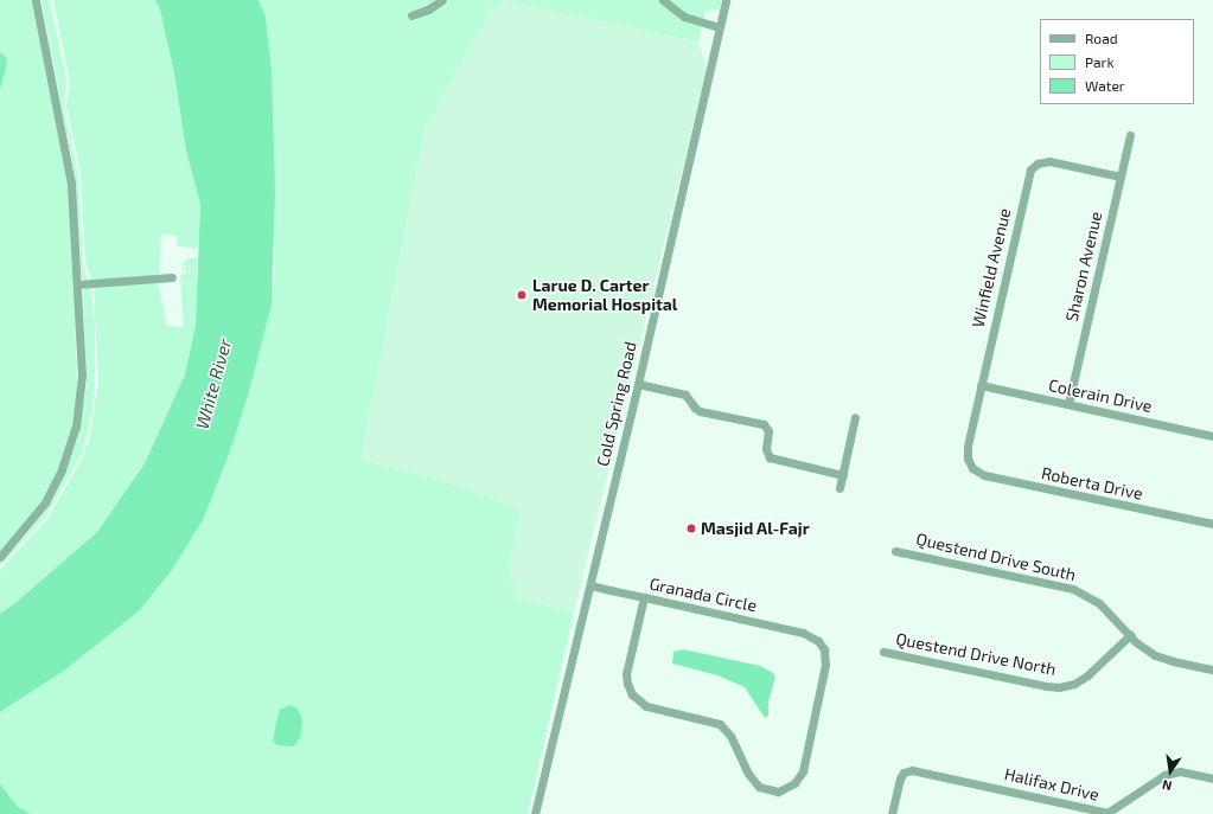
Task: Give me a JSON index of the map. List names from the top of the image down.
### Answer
{
  "streets": {
    "street": [
      "Sharon Avenue",
      "Winfield Avenue",
      "Colerain Drive",
      "Cold Spring Road",
      "Roberta Drive",
      "Questend Drive South",
      "Granada Circle",
      "Questend Drive North",
      "Halifax Drive"
    ]
  },
  "crossings": [
    ["Sharon Avenue", "Winfield Avenue"],
    ["Sharon Avenue", "Colerain Drive"],
    ["Winfield Avenue", "Colerain Drive"],
    ["Winfield Avenue", "Roberta Drive"],
    ["Cold Spring Road", "Granada Circle"],
    ["Questend Drive South", "Questend Drive North"]
  ],
  "water": ["White River"],
  "places": ["Larue D. Carter Memorial Hospital", "Masjid Al-Fajr"],
  "legend": ["Road", "Park", "Water"],
  "north": "bottom"
}
